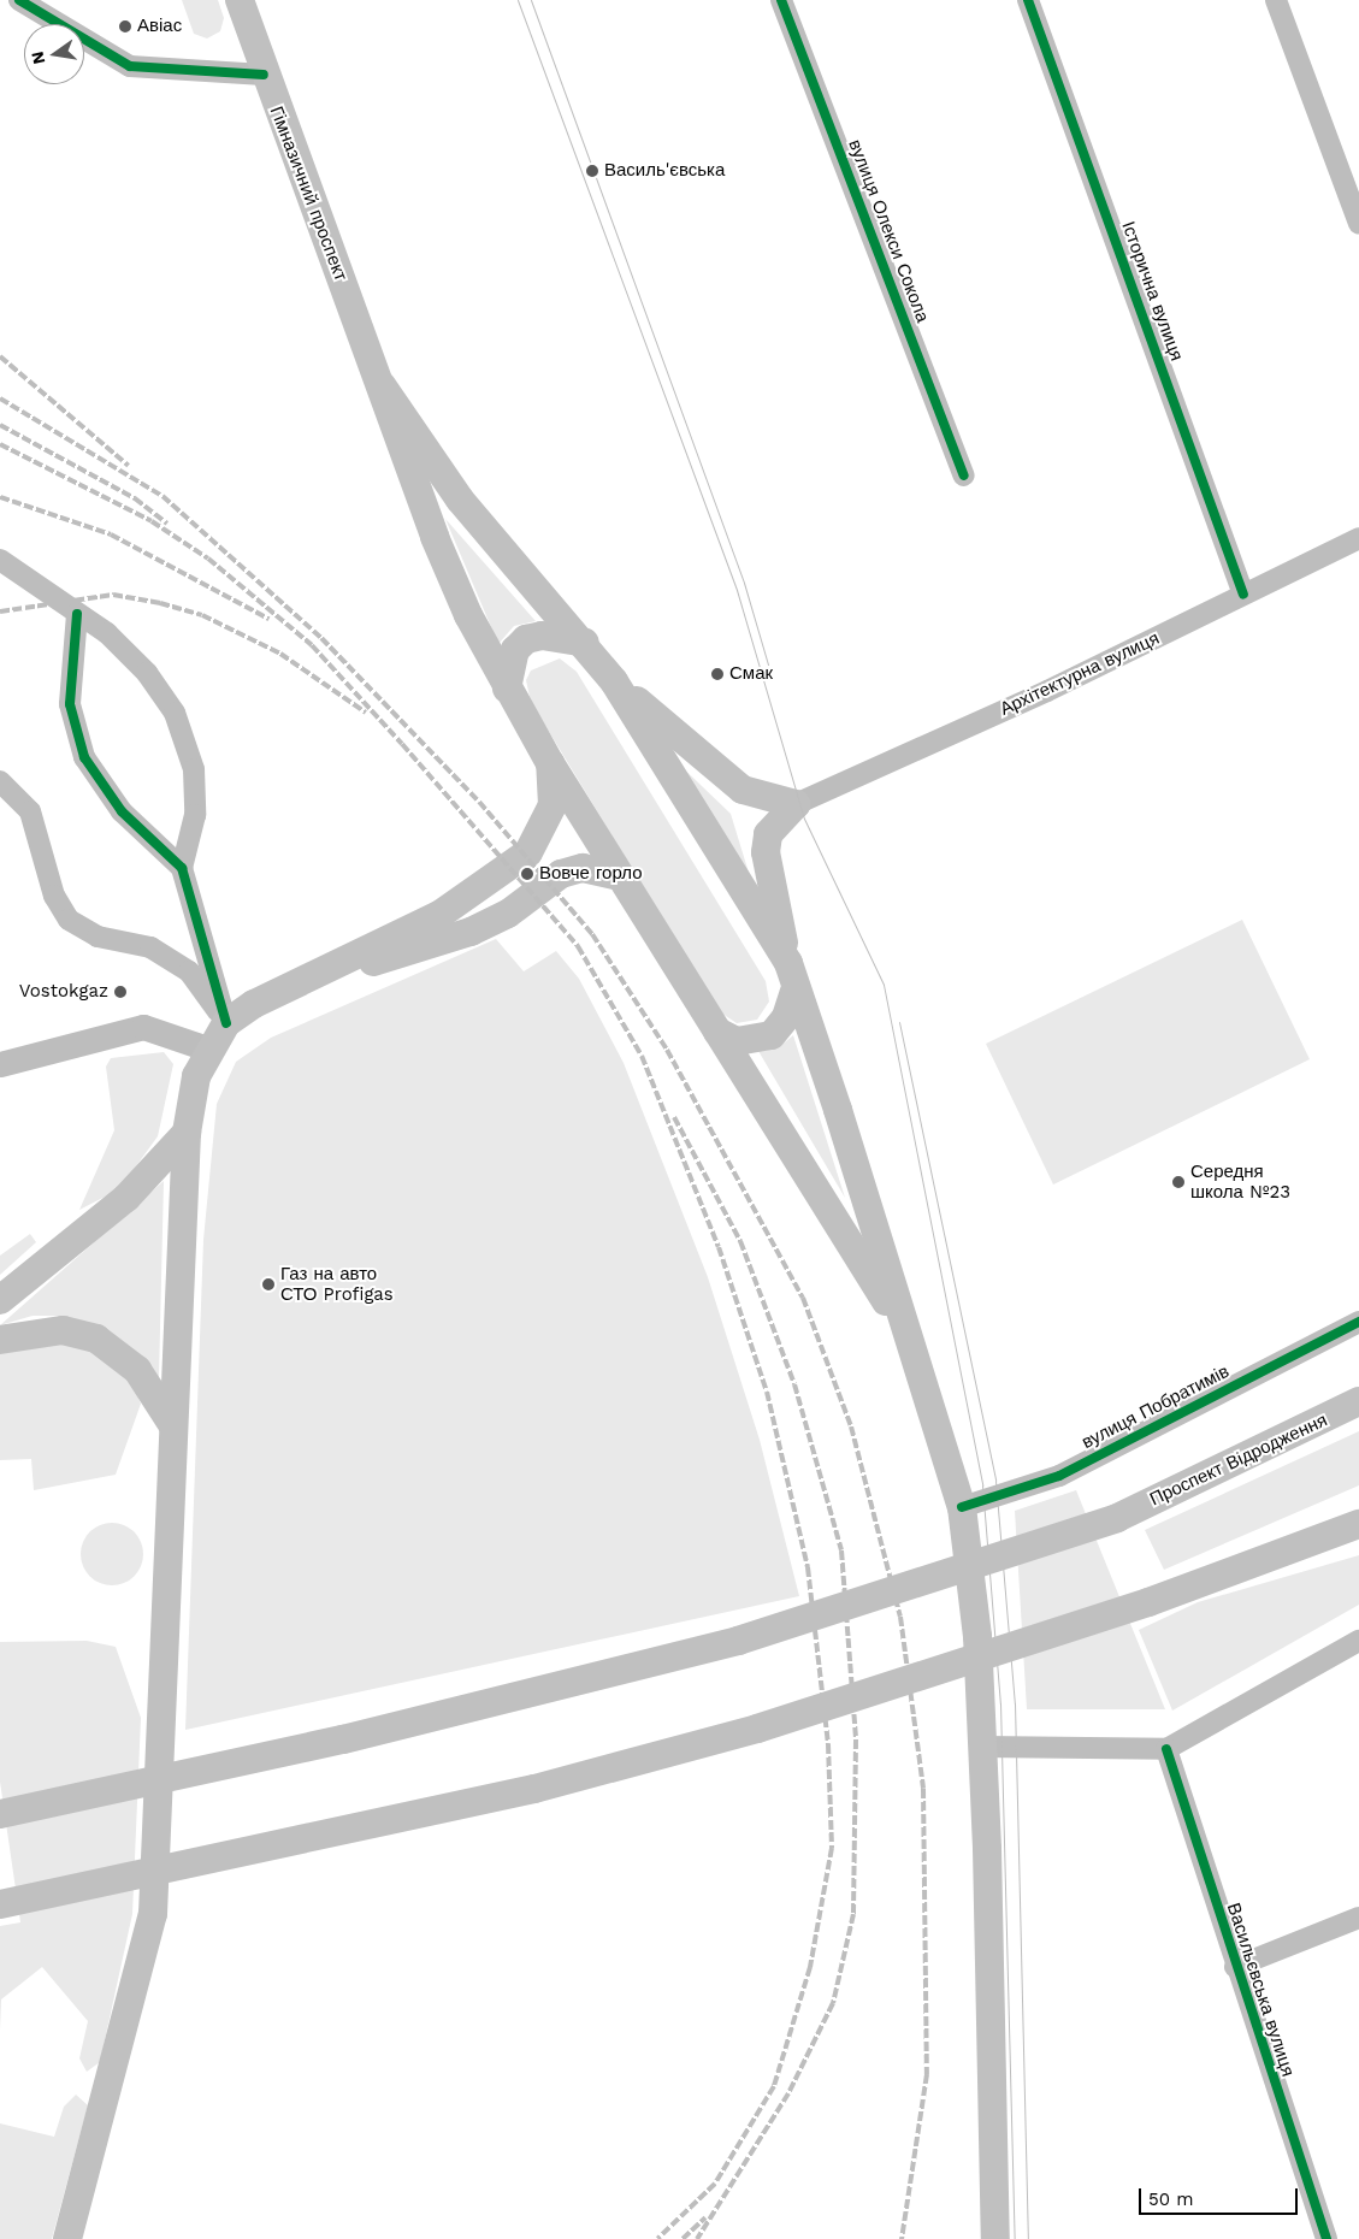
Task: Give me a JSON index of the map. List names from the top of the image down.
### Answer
{
  "streets": {
    "main road": ["Гімназичний проспект", "Проспект Відродження"],
    "street": [
      "вулиця Олекси Сокола",
      "Історична вулиця",
      "Архітектурна вулиця",
      "вулиця Побратимів",
      "Васильєвська вулиця"
    ]
  },
  "crossings": [
    ["Історична вулиця", "Архітектурна вулиця"]
  ],
  "places": [
    "Авіас",
    "Василь'євська",
    "Смак",
    "Вовче горло",
    "Vostokgaz",
    "Середня школа №23",
    "Газ на авто СТО Profigas"
  ],
  "scale_bar": "50 m",
  "north": "left"
}
